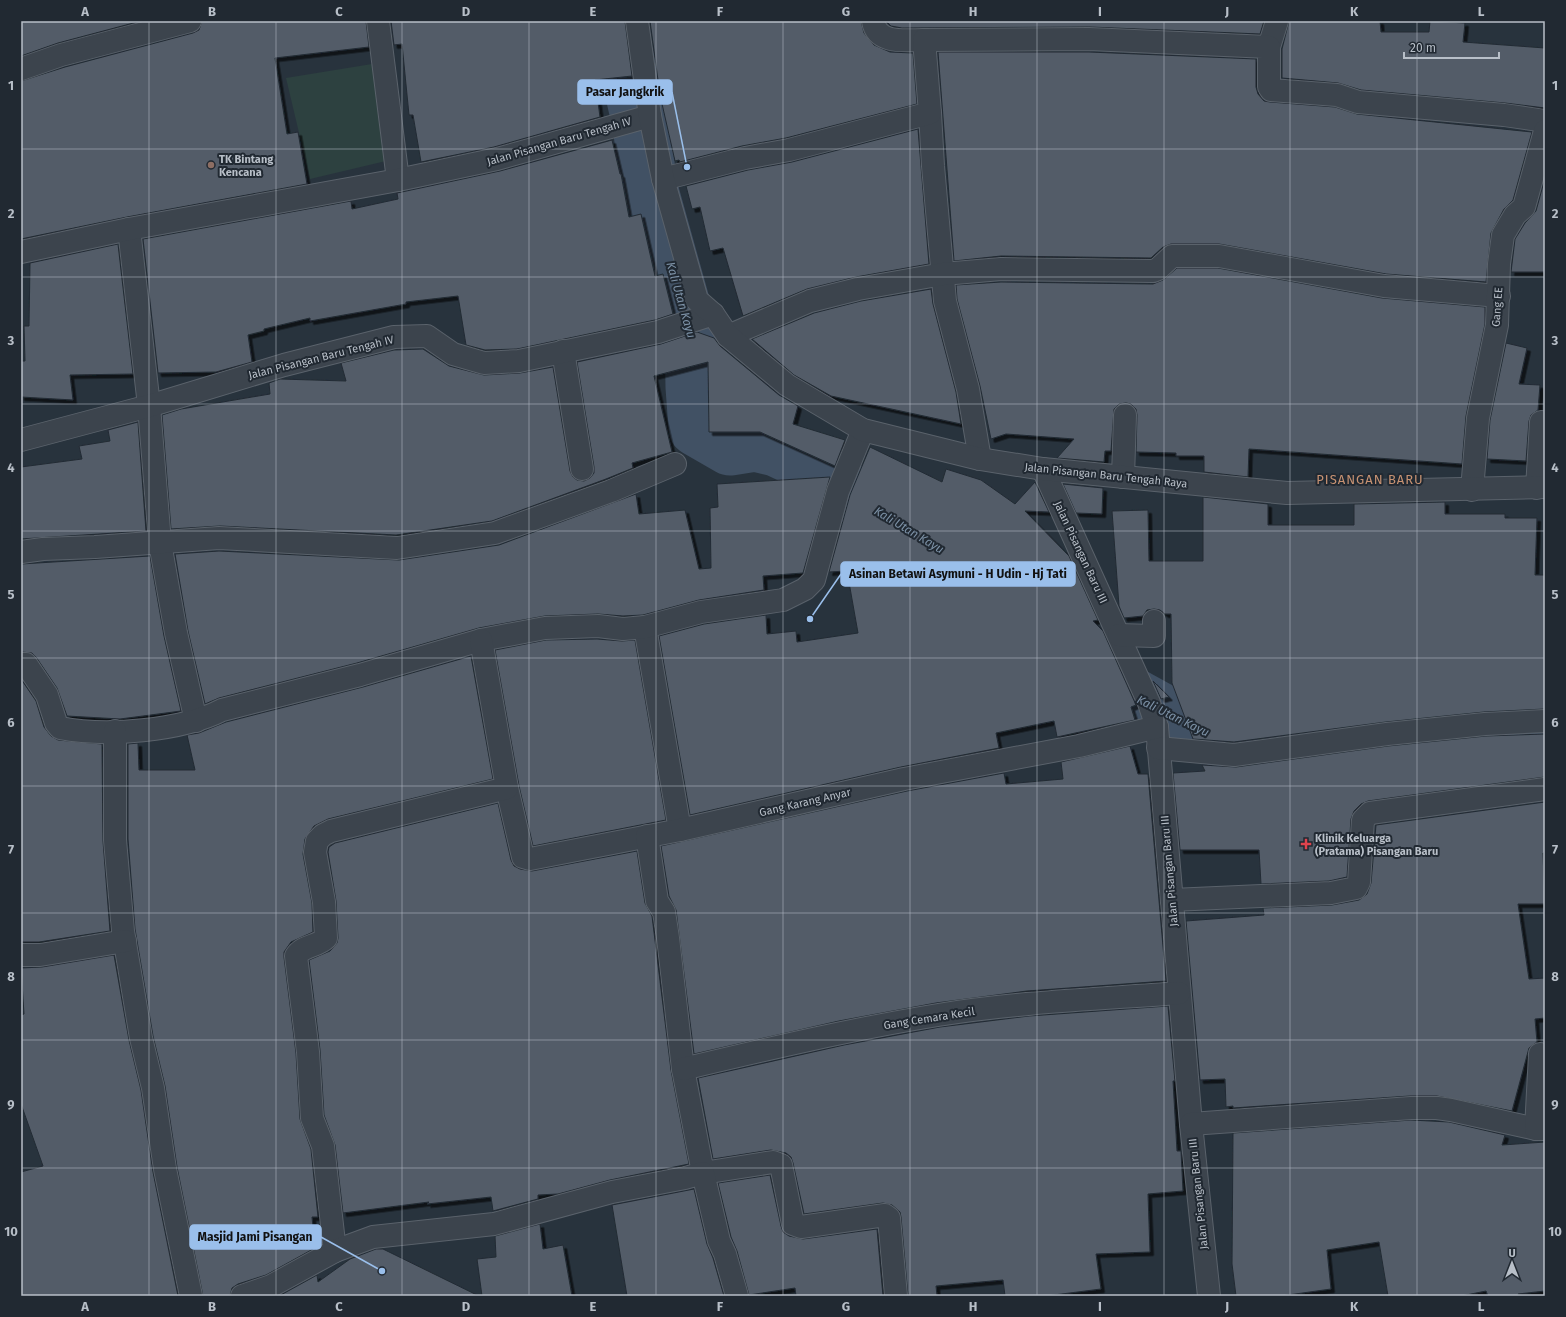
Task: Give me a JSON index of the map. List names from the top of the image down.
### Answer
{
  "streets": {
    "street": [
      "Jalan Pisangan Baru Tengah IV",
      "Gang EE",
      "Jalan Pisangan Baru Tengah Raya",
      "Jalan Pisangan Baru III",
      "Gang Karang Anyar",
      "Gang Cemara Kecil"
    ]
  },
  "crossings": [
    ["Jalan Pisangan Baru Tengah IV", "Jalan Pisangan Baru Tengah Raya"],
    ["Gang EE", "Jalan Pisangan Baru Tengah Raya"],
    ["Jalan Pisangan Baru Tengah Raya", "Jalan Pisangan Baru III"],
    ["Jalan Pisangan Baru III", "Gang Karang Anyar"],
    ["Jalan Pisangan Baru III", "Gang Cemara Kecil"]
  ],
  "districts": ["PISANGAN BARU"],
  "water": ["Kali Utan Kayu"],
  "places": {
    "other": [
      "TK Bintang Kencana",
      "Pasar Jangkrik",
      "Asinan Betawi Asymuni - H Udin - Hj Tati",
      "Masjid Jami Pisangan"
    ],
    "health": ["Klinik Keluarga (Pratama) Pisangan Baru"]
  },
  "scale_bar": "20 m",
  "north": "top",
  "grid": {
    "columns": [
      "A",
      "B",
      "C",
      "D",
      "E",
      "F",
      "G",
      "H",
      "I",
      "J",
      "K",
      "L"
    ],
    "rows": [
      "1",
      "2",
      "3",
      "4",
      "5",
      "6",
      "7",
      "8",
      "9",
      "10"
    ]
  }
}
